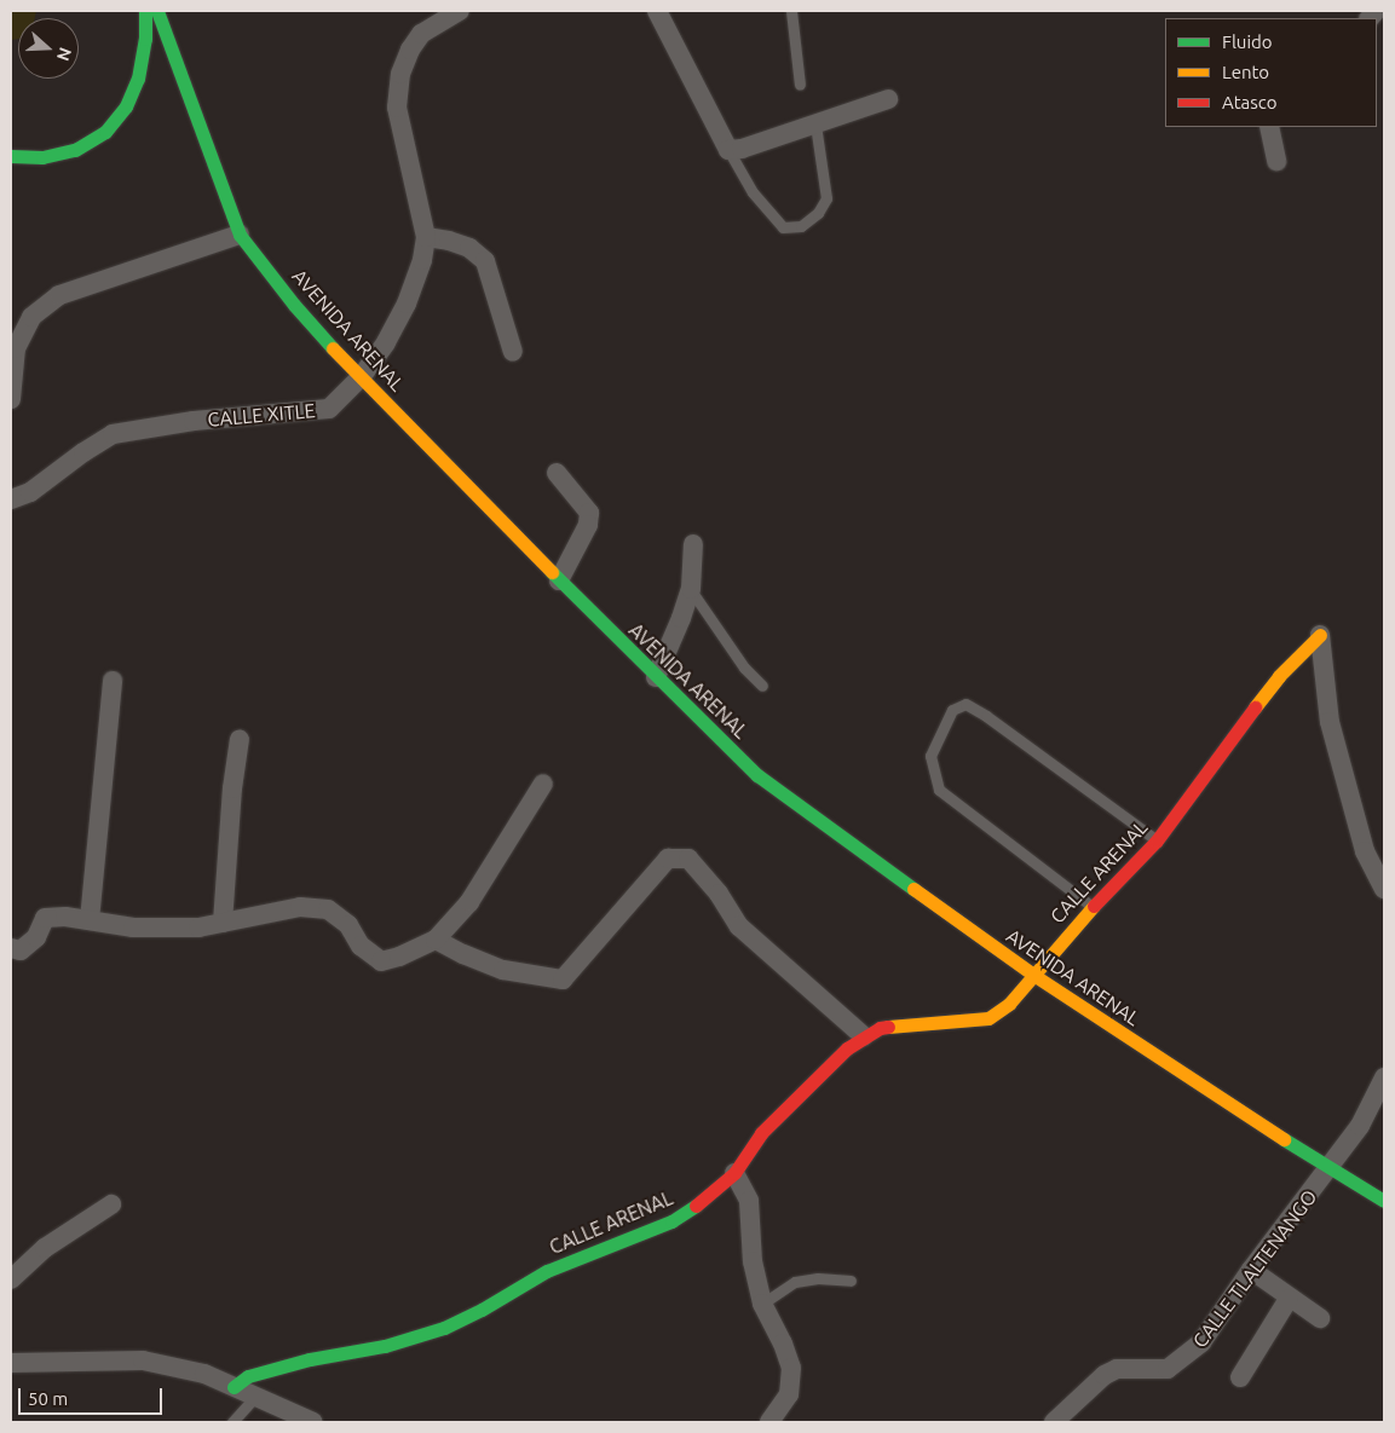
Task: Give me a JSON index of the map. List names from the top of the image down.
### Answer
{
  "streets": {
    "street": [
      "AVENIDA ARENAL",
      "CALLE XITLE",
      "CALLE ARENAL",
      "CALLE TLALTENANGO"
    ]
  },
  "crossings": [
    ["AVENIDA ARENAL", "CALLE XITLE"],
    ["AVENIDA ARENAL", "CALLE ARENAL"],
    ["AVENIDA ARENAL", "CALLE TLALTENANGO"]
  ],
  "legend": ["Fluido", "Lento", "Atasco"],
  "scale_bar": "50 m",
  "north": "right"
}
